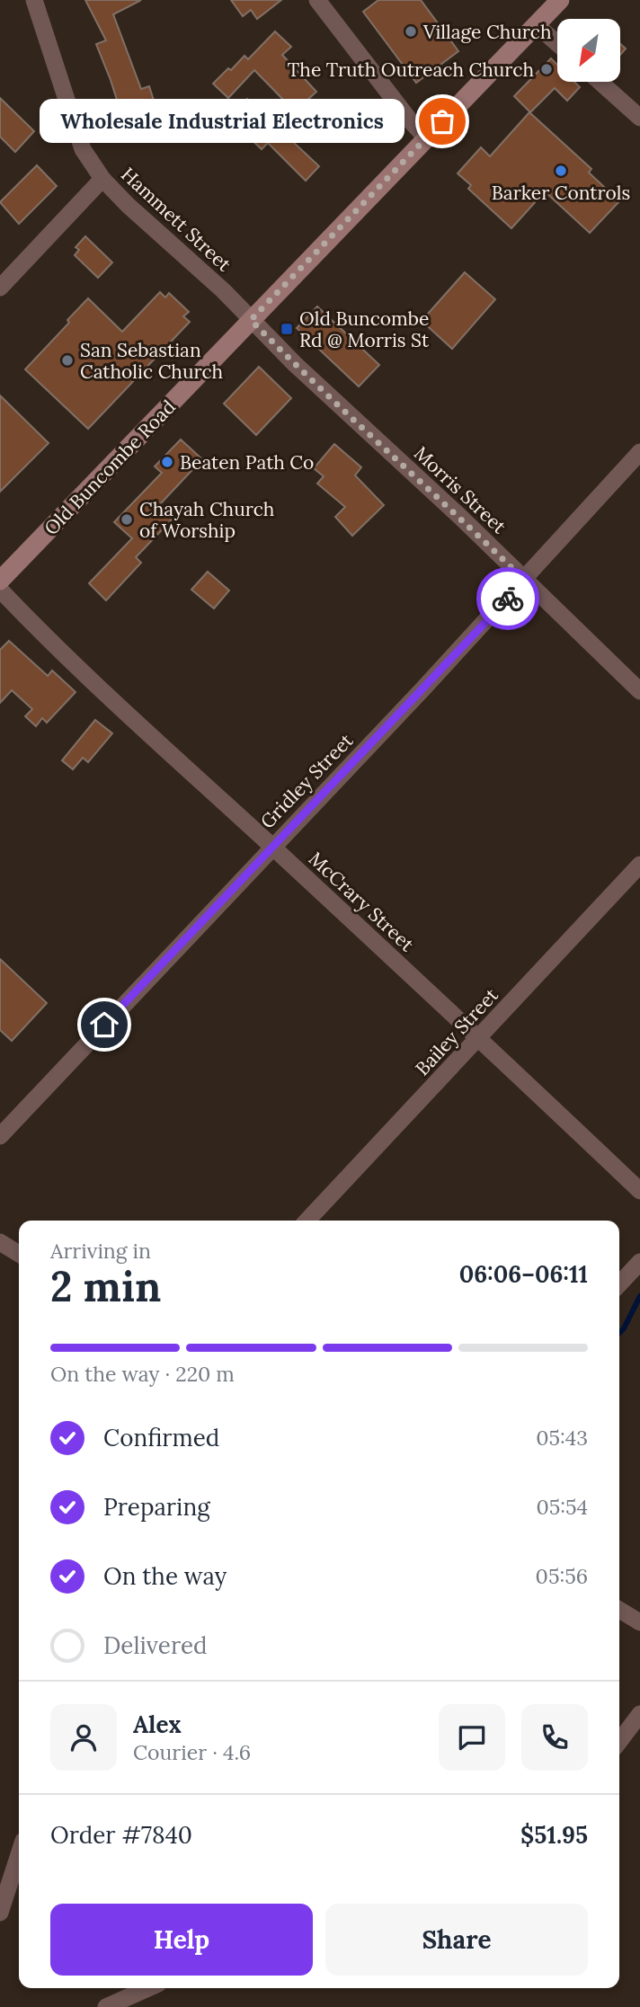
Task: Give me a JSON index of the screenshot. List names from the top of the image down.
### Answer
{
  "streets": {
    "street": [
      "Hammett Street",
      "Old Buncombe Road",
      "Morris Street",
      "Gridley Street",
      "McCrary Street",
      "Bailey Street"
    ]
  },
  "crossings": [
    ["Hammett Street", "Old Buncombe Road"],
    ["Hammett Street", "Morris Street"],
    ["Old Buncombe Road", "Morris Street"],
    ["Morris Street", "Gridley Street"],
    ["Gridley Street", "McCrary Street"],
    ["McCrary Street", "Bailey Street"]
  ],
  "places": {
    "other": [
      "Village Church",
      "The Truth Outreach Church",
      "Wholesale Industrial Electronics",
      "Barker Controls",
      "San Sebastian Catholic Church",
      "Beaten Path Co",
      "Chayah Church of Worship"
    ],
    "transit": ["Old Buncombe Rd @ Morris St"]
  },
  "north": "bottom left",
  "page": {
    "bubble": "Wholesale Industrial Electronics",
    "heading": ["2 min", "Arriving in", "06:06–06:11"],
    "panel": [
      "Alex",
      "Courier · 4.6",
      "Order #7840",
      "$51.95"
    ],
    "bar": "On the way · 220 m",
    "list": [
      ["Confirmed", "05:43"],
      ["Preparing", "05:54"],
      ["On the way", "05:56"],
      "Delivered"
    ],
    "buttons": ["Help", "Share"]
  }
}
